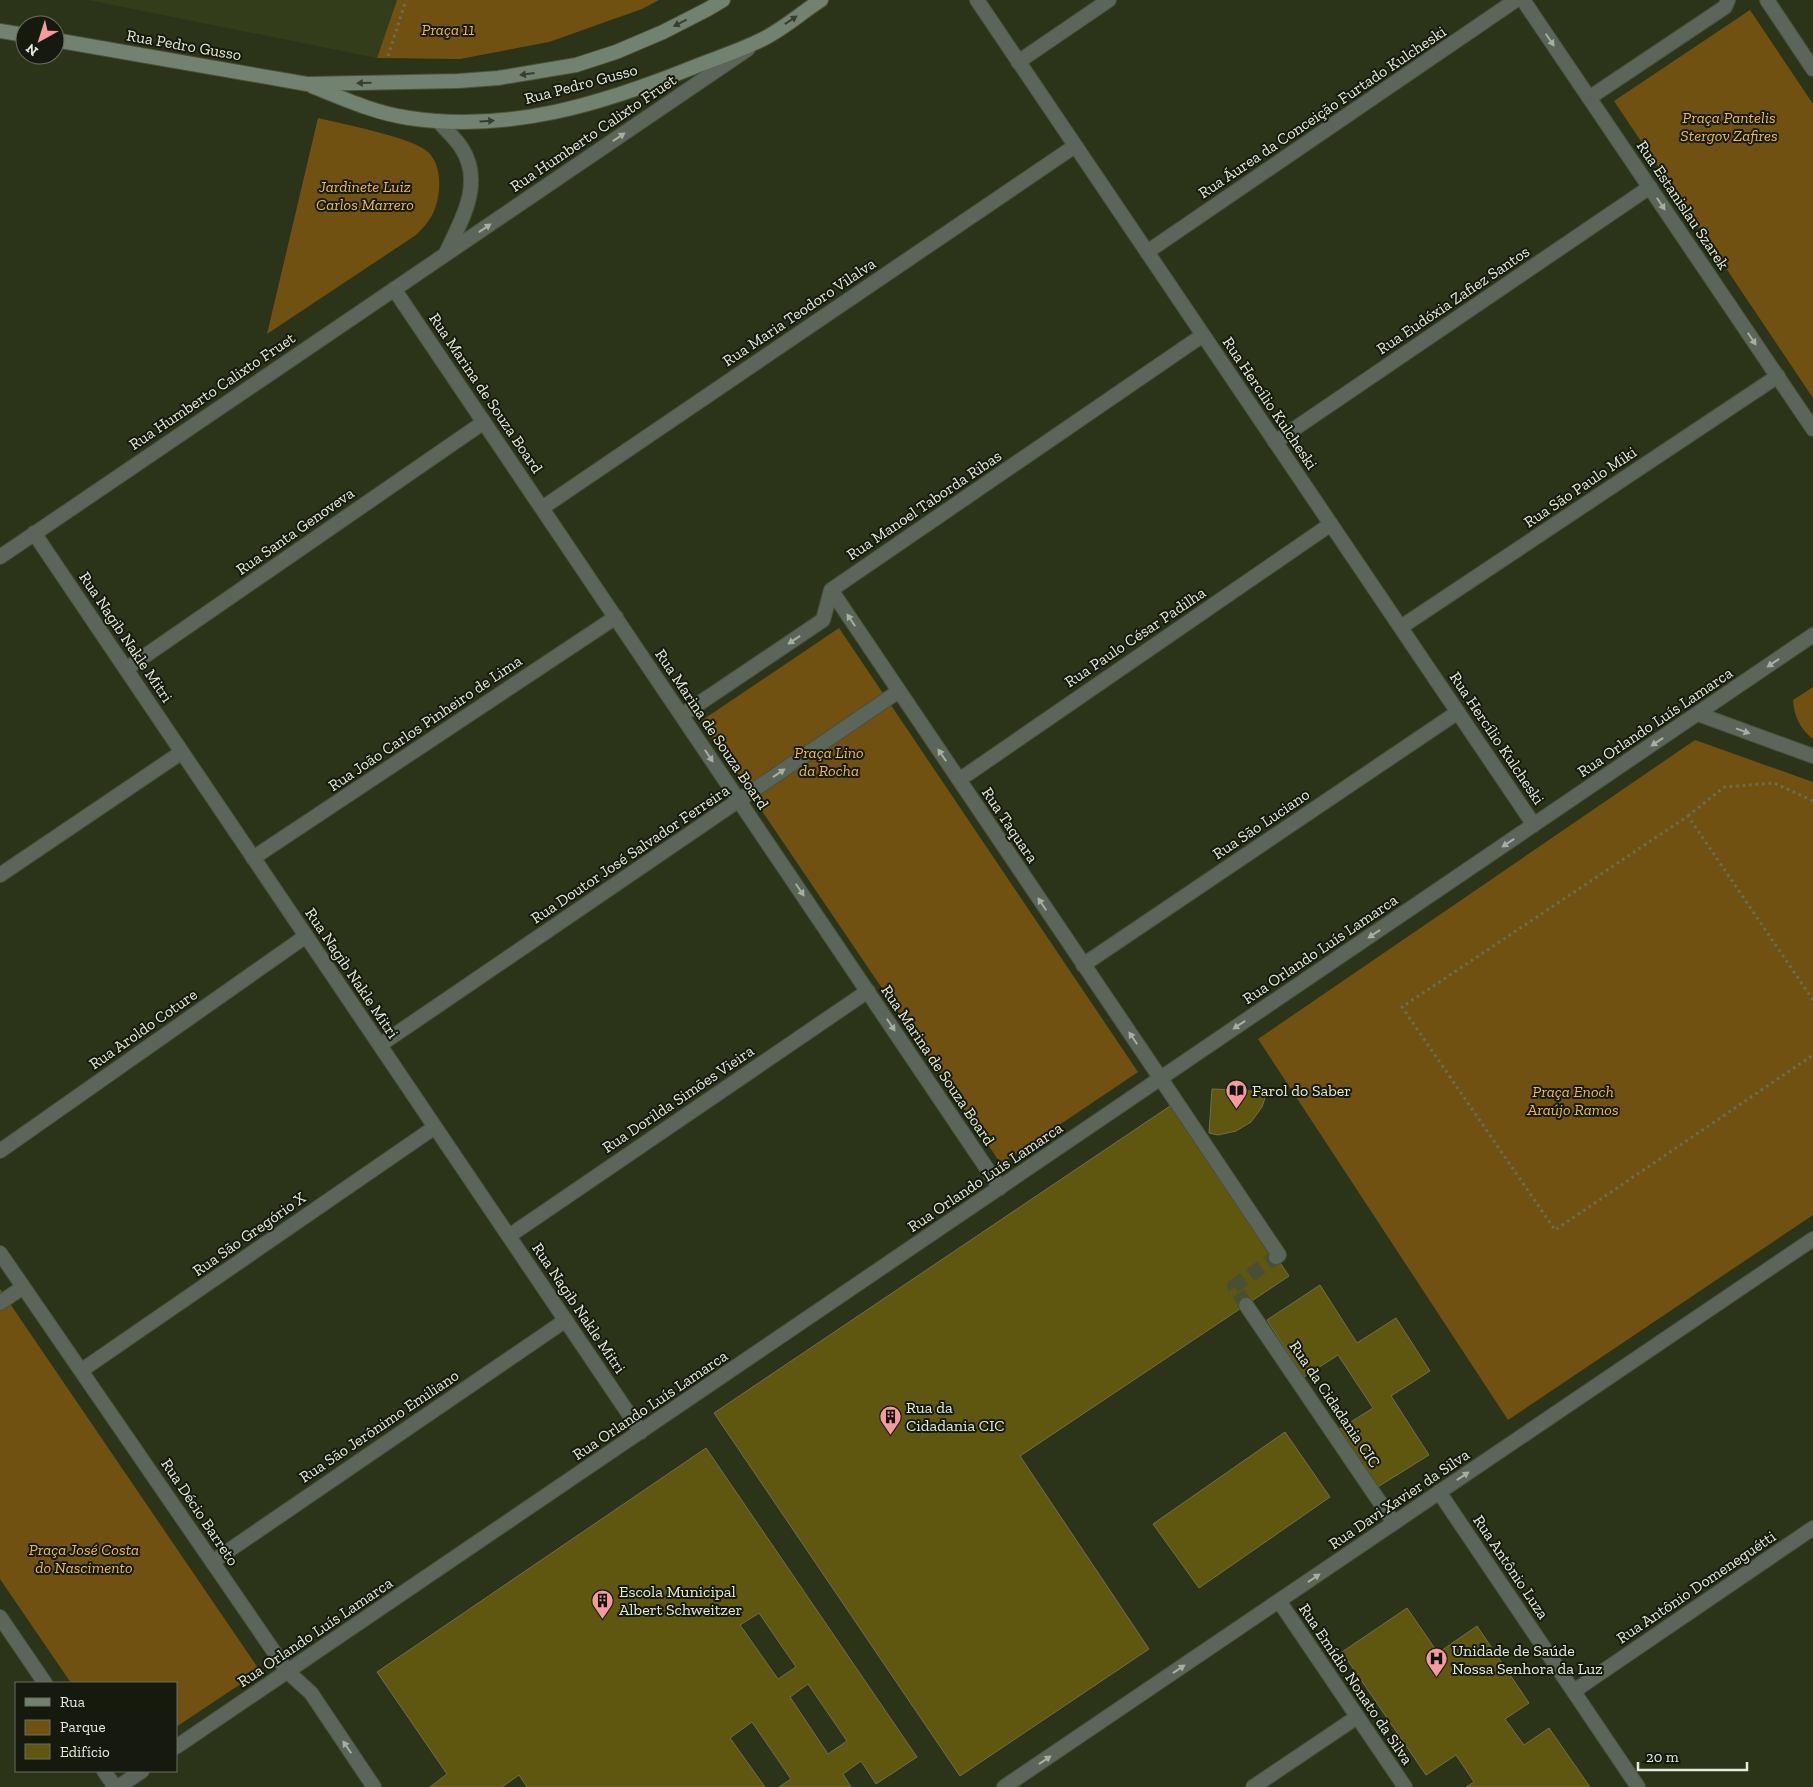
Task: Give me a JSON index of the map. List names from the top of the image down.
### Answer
{
  "streets": {
    "main road": ["Rua Pedro Gusso"],
    "street": [
      "Rua Áurea da Conceição Furtado Kulcheski",
      "Rua Humberto Calixto Fruet",
      "Rua Estanislau Szarek",
      "Rua Eudóxia Zafiez Santos",
      "Rua Maria Teodoro Vilalva",
      "Rua Marina de Souza Board",
      "Rua Hercílio Kulcheski",
      "Rua São Paulo Miki",
      "Rua Manoel Taborda Ribas",
      "Rua Santa Genoveva",
      "Rua Nagib Nakle Mitri",
      "Rua Paulo César Padilha",
      "Rua Orlando Luís Lamarca",
      "Rua João Carlos Pinheiro de Lima",
      "Rua São Luciano",
      "Rua Taquara",
      "Rua Doutor José Salvador Ferreira",
      "Rua Aroldo Coture",
      "Rua Dorilda Simões Vieira",
      "Rua São Gregório X",
      "Rua da Cidadania CIC",
      "Rua São Jerônimo Emiliano",
      "Rua Davi Xavier da Silva",
      "Rua Décio Barreto",
      "Rua Antônio Luza",
      "Rua Antônio Domeneguétti",
      "Rua Emídio Nonato da Silva"
    ]
  },
  "crossings": [
    ["Rua Pedro Gusso", "Rua Humberto Calixto Fruet"],
    ["Rua Áurea da Conceição Furtado Kulcheski", "Rua Hercílio Kulcheski"],
    ["Rua Humberto Calixto Fruet", "Rua Marina de Souza Board"],
    ["Rua Humberto Calixto Fruet", "Rua Nagib Nakle Mitri"],
    ["Rua Estanislau Szarek", "Rua Eudóxia Zafiez Santos"],
    ["Rua Estanislau Szarek", "Rua São Paulo Miki"],
    ["Rua Eudóxia Zafiez Santos", "Rua Hercílio Kulcheski"],
    ["Rua Maria Teodoro Vilalva", "Rua Marina de Souza Board"],
    ["Rua Maria Teodoro Vilalva", "Rua Hercílio Kulcheski"],
    ["Rua Marina de Souza Board", "Rua Santa Genoveva"],
    ["Rua Marina de Souza Board", "Rua Orlando Luís Lamarca"],
    ["Rua Marina de Souza Board", "Rua João Carlos Pinheiro de Lima"],
    ["Rua Marina de Souza Board", "Rua Doutor José Salvador Ferreira"],
    ["Rua Marina de Souza Board", "Rua Dorilda Simões Vieira"],
    ["Rua Hercílio Kulcheski", "Rua São Paulo Miki"],
    ["Rua Hercílio Kulcheski", "Rua Manoel Taborda Ribas"],
    ["Rua Hercílio Kulcheski", "Rua Paulo César Padilha"],
    ["Rua Hercílio Kulcheski", "Rua Orlando Luís Lamarca"],
    ["Rua Hercílio Kulcheski", "Rua São Luciano"],
    ["Rua Manoel Taborda Ribas", "Rua Taquara"],
    ["Rua Santa Genoveva", "Rua Nagib Nakle Mitri"],
    ["Rua Nagib Nakle Mitri", "Rua Orlando Luís Lamarca"],
    ["Rua Nagib Nakle Mitri", "Rua João Carlos Pinheiro de Lima"],
    ["Rua Nagib Nakle Mitri", "Rua Doutor José Salvador Ferreira"],
    ["Rua Nagib Nakle Mitri", "Rua Aroldo Coture"],
    ["Rua Nagib Nakle Mitri", "Rua Dorilda Simões Vieira"],
    ["Rua Nagib Nakle Mitri", "Rua São Gregório X"],
    ["Rua Nagib Nakle Mitri", "Rua São Jerônimo Emiliano"],
    ["Rua Paulo César Padilha", "Rua Taquara"],
    ["Rua Orlando Luís Lamarca", "Rua Taquara"],
    ["Rua Orlando Luís Lamarca", "Rua Décio Barreto"],
    ["Rua São Luciano", "Rua Taquara"],
    ["Rua Taquara", "Rua Doutor José Salvador Ferreira"],
    ["Rua São Gregório X", "Rua Décio Barreto"],
    ["Rua da Cidadania CIC", "Rua Davi Xavier da Silva"],
    ["Rua São Jerônimo Emiliano", "Rua Décio Barreto"],
    ["Rua Davi Xavier da Silva", "Rua Antônio Luza"],
    ["Rua Davi Xavier da Silva", "Rua Emídio Nonato da Silva"],
    ["Rua Antônio Luza", "Rua Antônio Domeneguétti"]
  ],
  "one_way": [
    "Rua Humberto Calixto Fruet",
    "Rua Estanislau Szarek",
    "Rua Marina de Souza Board",
    "Rua Orlando Luís Lamarca",
    "Rua Taquara",
    "Rua Davi Xavier da Silva"
  ],
  "parks": [
    "Praça 11",
    "Praça Pantelis Stergov Zafires",
    "Jardinete Luiz Carlos Marrero",
    "Praça Lino da Rocha",
    "Praça Enoch Araújo Ramos",
    "Praça José Costa do Nascimento"
  ],
  "places": {
    "library": ["Farol do Saber"],
    "building": ["Rua da Cidadania CIC", "Escola Municipal Albert Schweitzer"],
    "hospital": ["Unidade de Saúde Nossa Senhora da Luz"]
  },
  "legend": ["Rua", "Parque", "Edifício"],
  "scale_bar": "20 m",
  "north": "bottom left"
}
